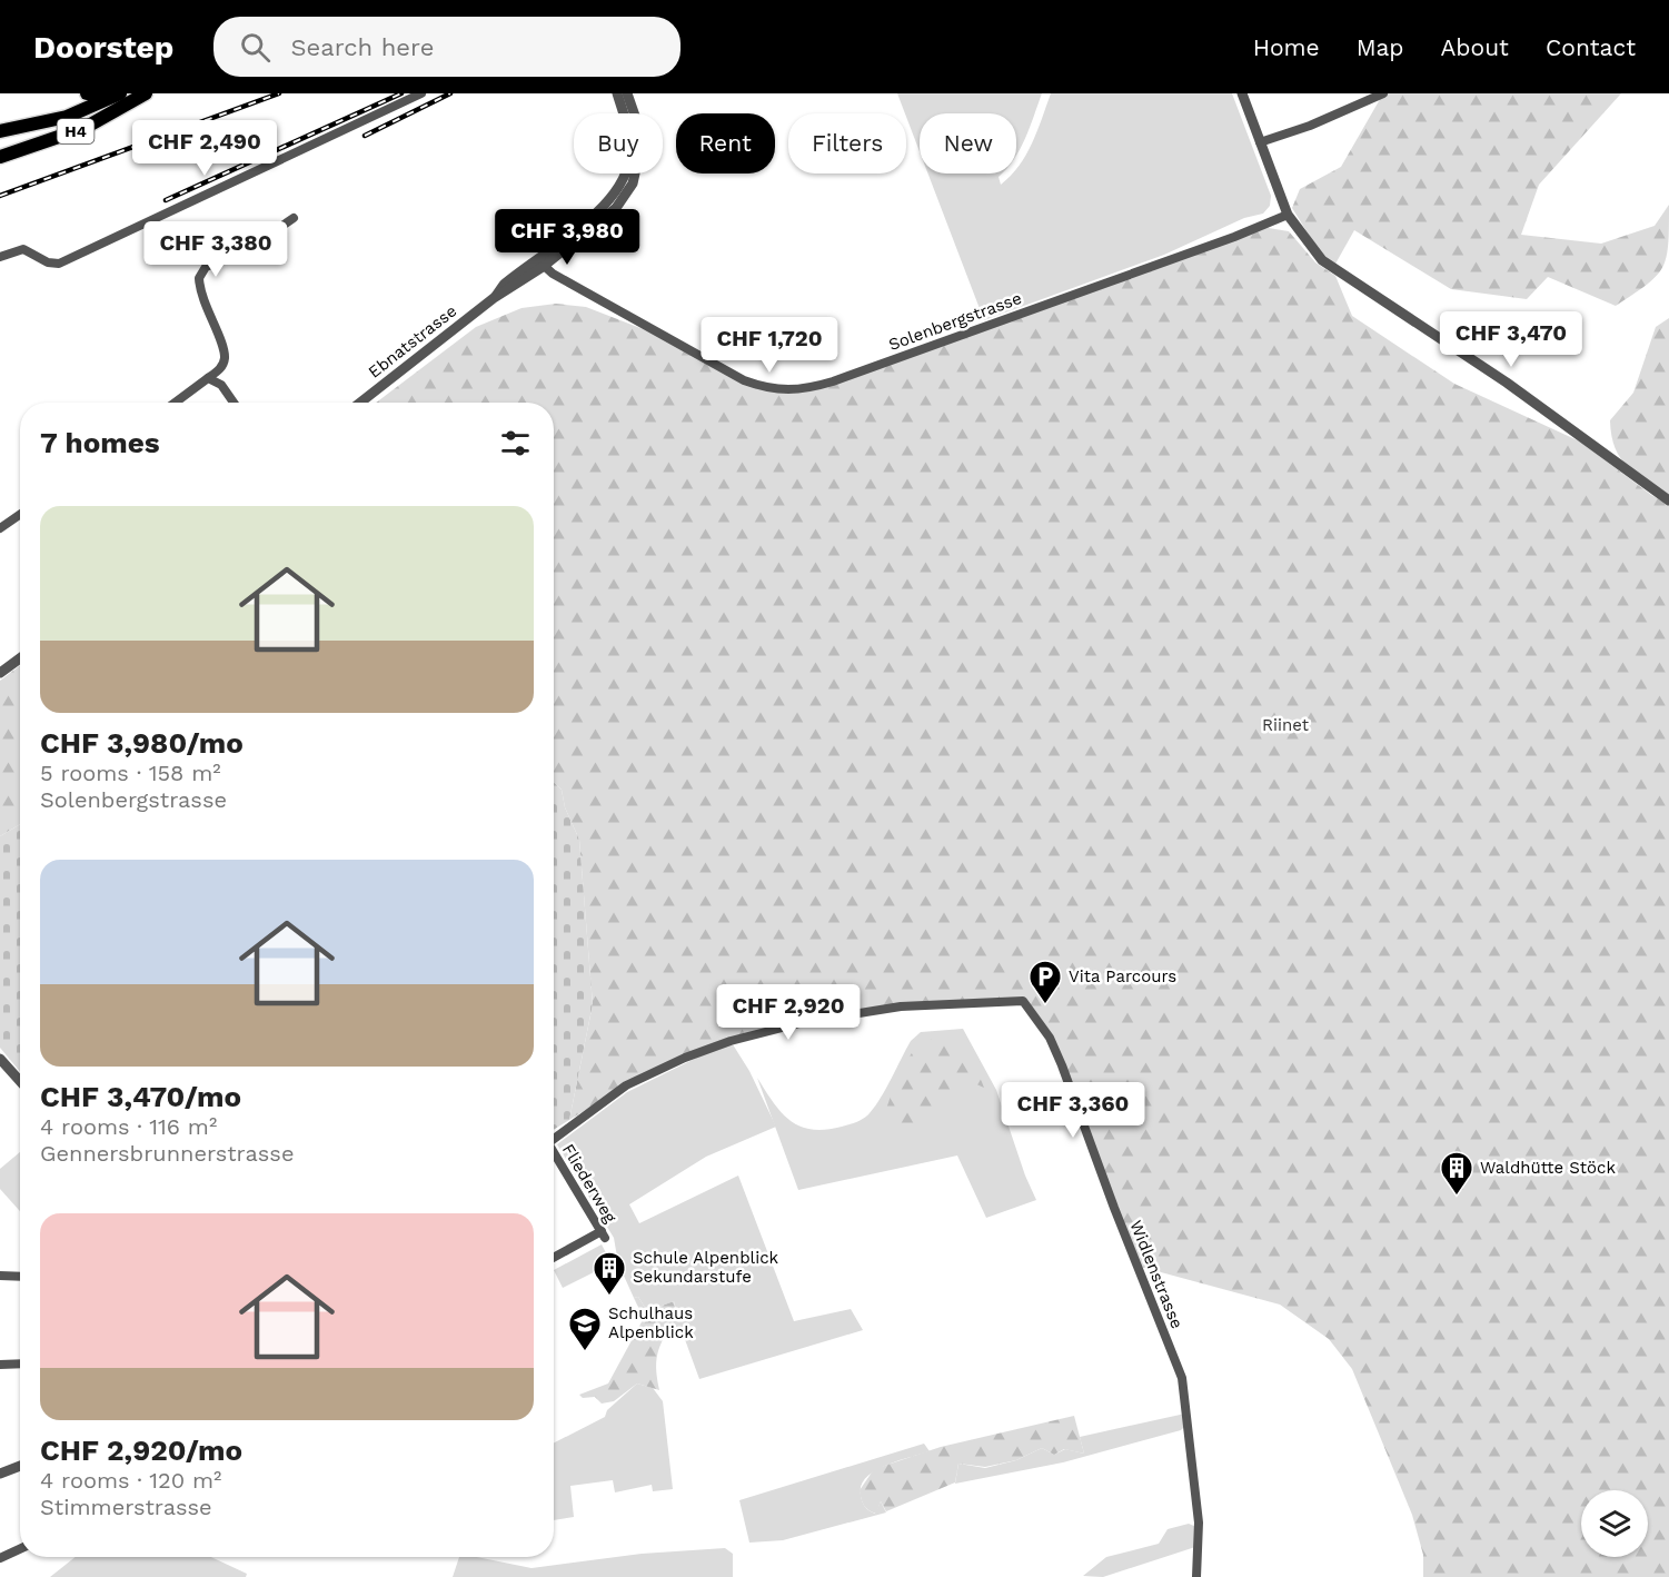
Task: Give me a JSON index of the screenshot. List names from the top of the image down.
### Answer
{
  "streets": {
    "highway": ["H4"],
    "street": [
      "Solenbergstrasse",
      "Ebnatstrasse",
      "Fliederweg",
      "Widlenstrasse"
    ]
  },
  "crossings": [
    ["Solenbergstrasse", "Ebnatstrasse"]
  ],
  "parks": ["Riinet"],
  "places": {
    "parking": ["Vita Parcours"],
    "building": ["Waldhütte Stöck", "Schule Alpenblick Sekundarstufe"],
    "school or university": ["Schulhaus Alpenblick"]
  },
  "page": {
    "header": "Doorstep",
    "search": "Search here",
    "nav": [
      "Home",
      "Map",
      "About",
      "Contact"
    ],
    "chip": [
      "Buy",
      "Rent",
      "Filters",
      "New"
    ],
    "price": [
      "CHF 2,490",
      "CHF 3,980",
      "CHF 3,380",
      "CHF 3,470",
      "CHF 1,720",
      "CHF 2,920",
      "CHF 3,360"
    ],
    "heading": "7 homes",
    "list": [
      {
        "name": "CHF 3,980/mo",
        "note": "5 rooms · 158 m² · Solenbergstrasse"
      },
      {
        "name": "CHF 3,470/mo",
        "note": "4 rooms · 116 m² · Gennersbrunnerstrasse"
      },
      {
        "name": "CHF 2,920/mo",
        "note": "4 rooms · 120 m² · Stimmerstrasse"
      }
    ]
  }
}
